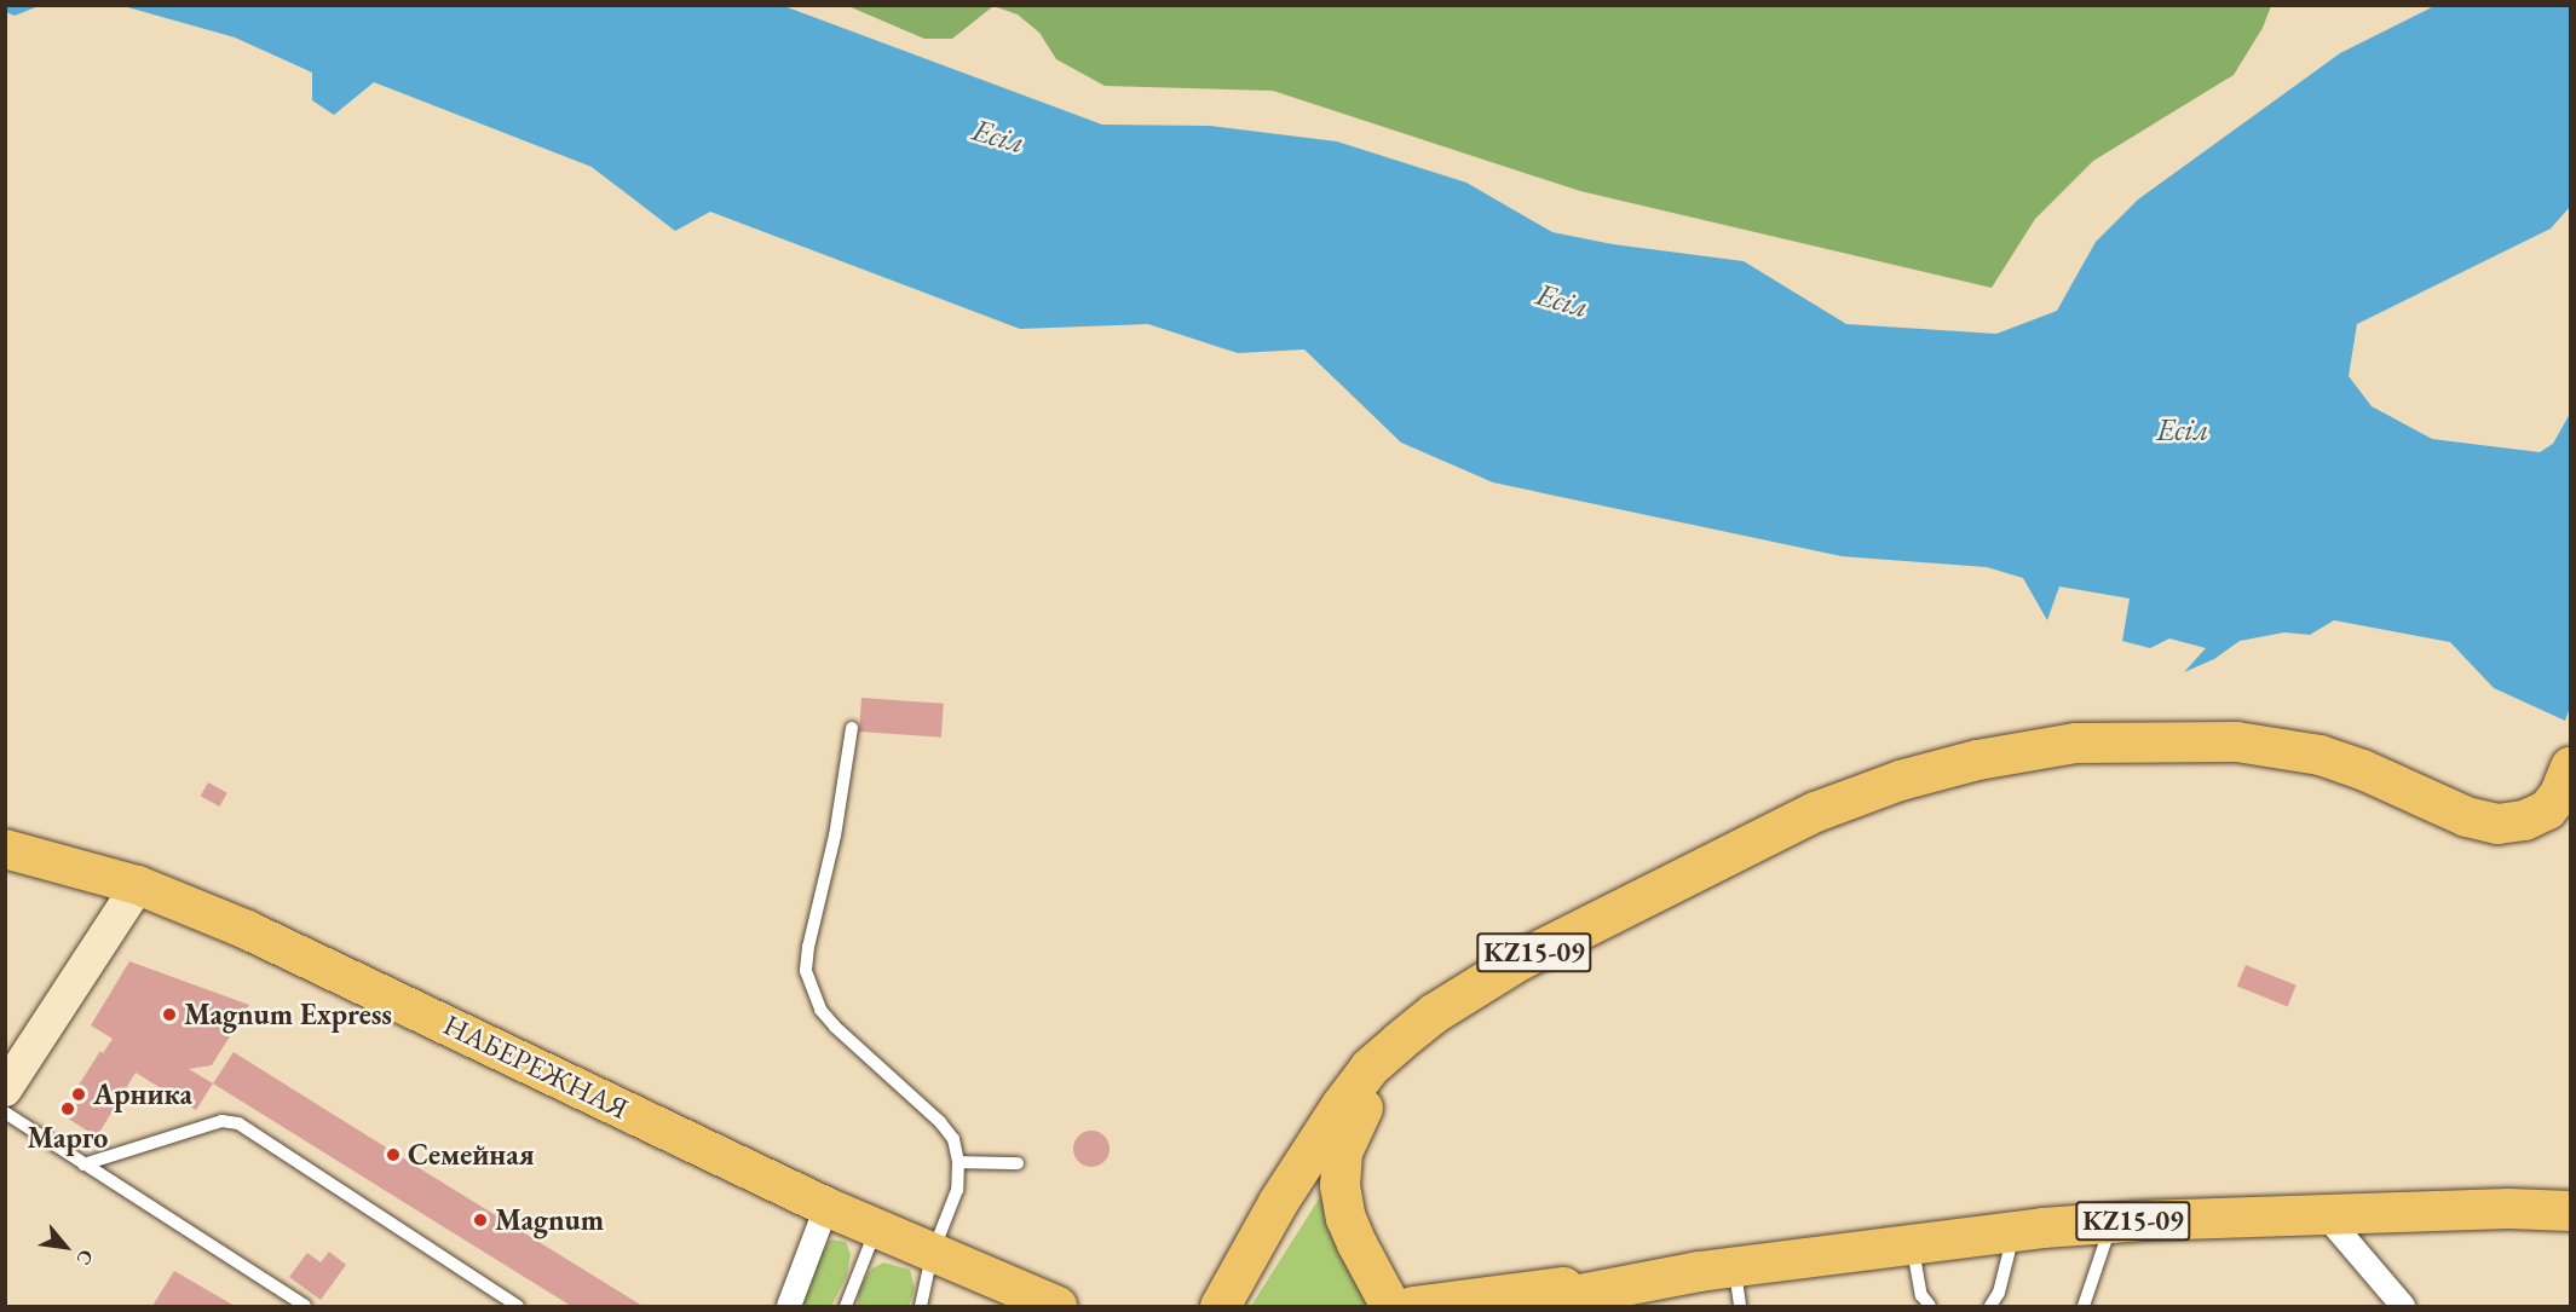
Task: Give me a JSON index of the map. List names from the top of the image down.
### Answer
{
  "streets": {
    "highway": ["KZ15-09"],
    "main road": ["НАБЕРЕЖНАЯ"]
  },
  "water": ["Есіл"],
  "places": [
    "Magnum Express",
    "Арника",
    "Марго",
    "Семейная",
    "Magnum"
  ],
  "north": "bottom right"
}
